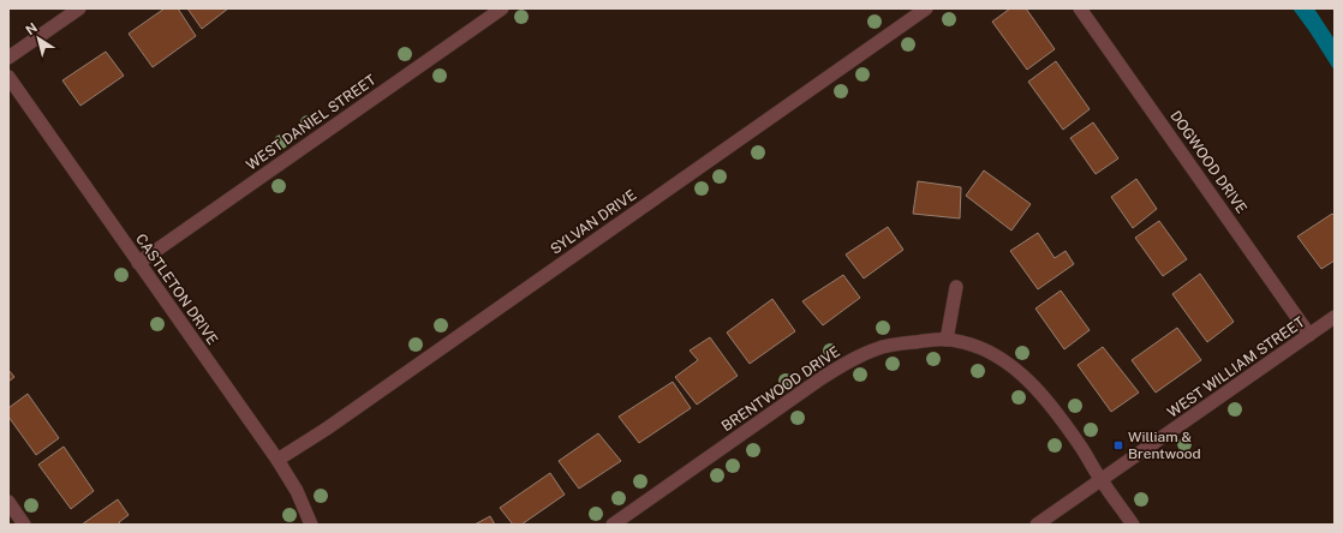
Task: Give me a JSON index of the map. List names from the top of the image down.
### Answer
{
  "streets": {
    "street": [
      "WEST DANIEL STREET",
      "DOGWOOD DRIVE",
      "SYLVAN DRIVE",
      "CASTLETON DRIVE",
      "WEST WILLIAM STREET",
      "BRENTWOOD DRIVE"
    ]
  },
  "crossings": [
    ["WEST DANIEL STREET", "CASTLETON DRIVE"],
    ["DOGWOOD DRIVE", "WEST WILLIAM STREET"],
    ["SYLVAN DRIVE", "CASTLETON DRIVE"],
    ["WEST WILLIAM STREET", "BRENTWOOD DRIVE"]
  ],
  "places": {
    "transit": ["William & Brentwood"]
  },
  "north": "top left"
}
